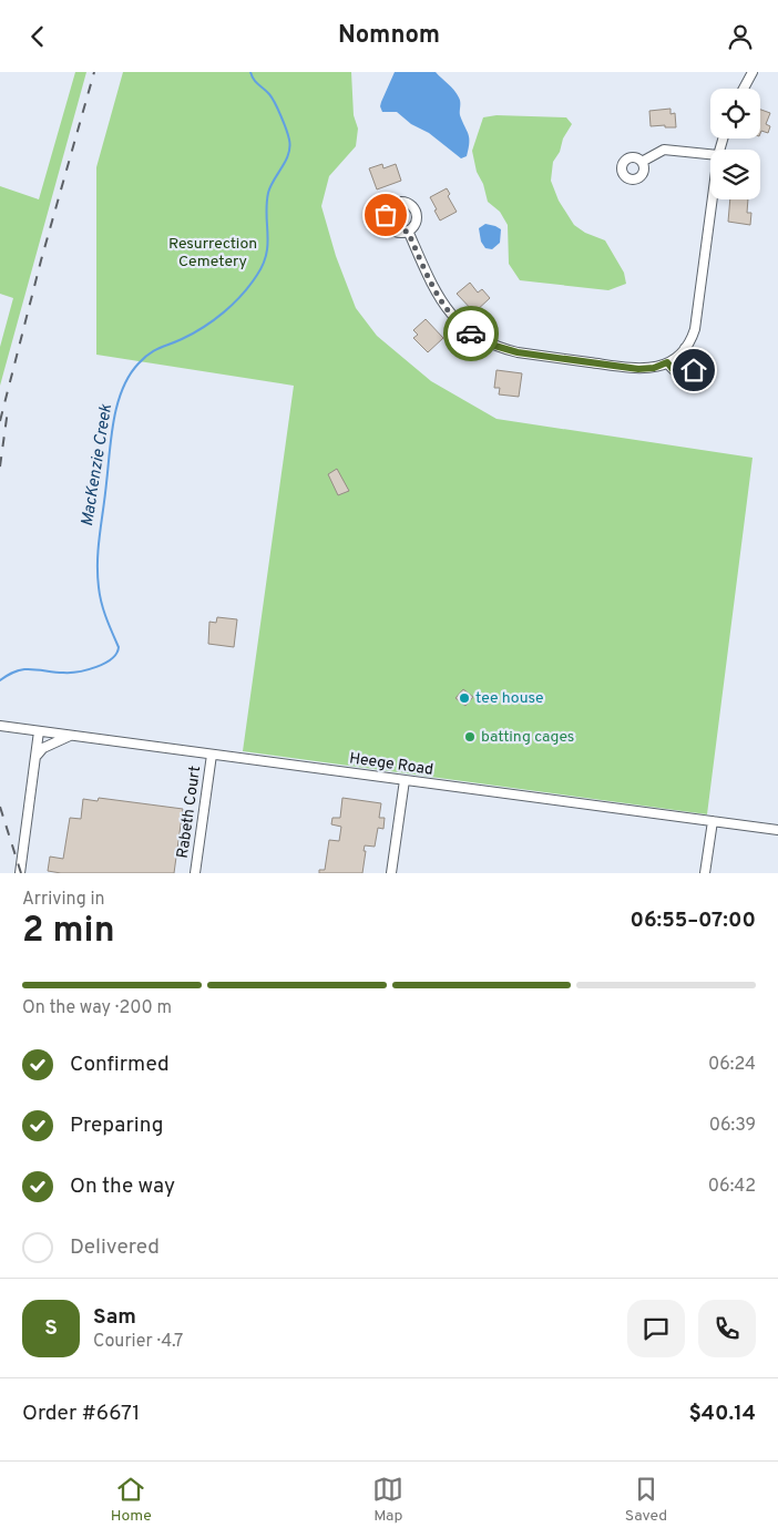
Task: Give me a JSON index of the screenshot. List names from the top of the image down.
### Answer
{
  "streets": {
    "street": ["Heege Road", "Rabeth Court"]
  },
  "crossings": [
    ["Heege Road", "Rabeth Court"]
  ],
  "water": ["MacKenzie Creek"],
  "parks": ["Resurrection Cemetery"],
  "places": ["tee house", "batting cages"],
  "page": {
    "header": "Nomnom",
    "heading": ["2 min", "Arriving in", "06:55–07:00"],
    "panel": [
      "Sam",
      "Courier · 4.7",
      "Order #6671",
      "$40.14"
    ],
    "bar": "On the way · 200 m",
    "list": [
      ["Confirmed", "06:24"],
      ["Preparing", "06:39"],
      ["On the way", "06:42"],
      "Delivered"
    ],
    "round": "S",
    "tabs": ["Home", "Map", "Saved"]
  }
}
